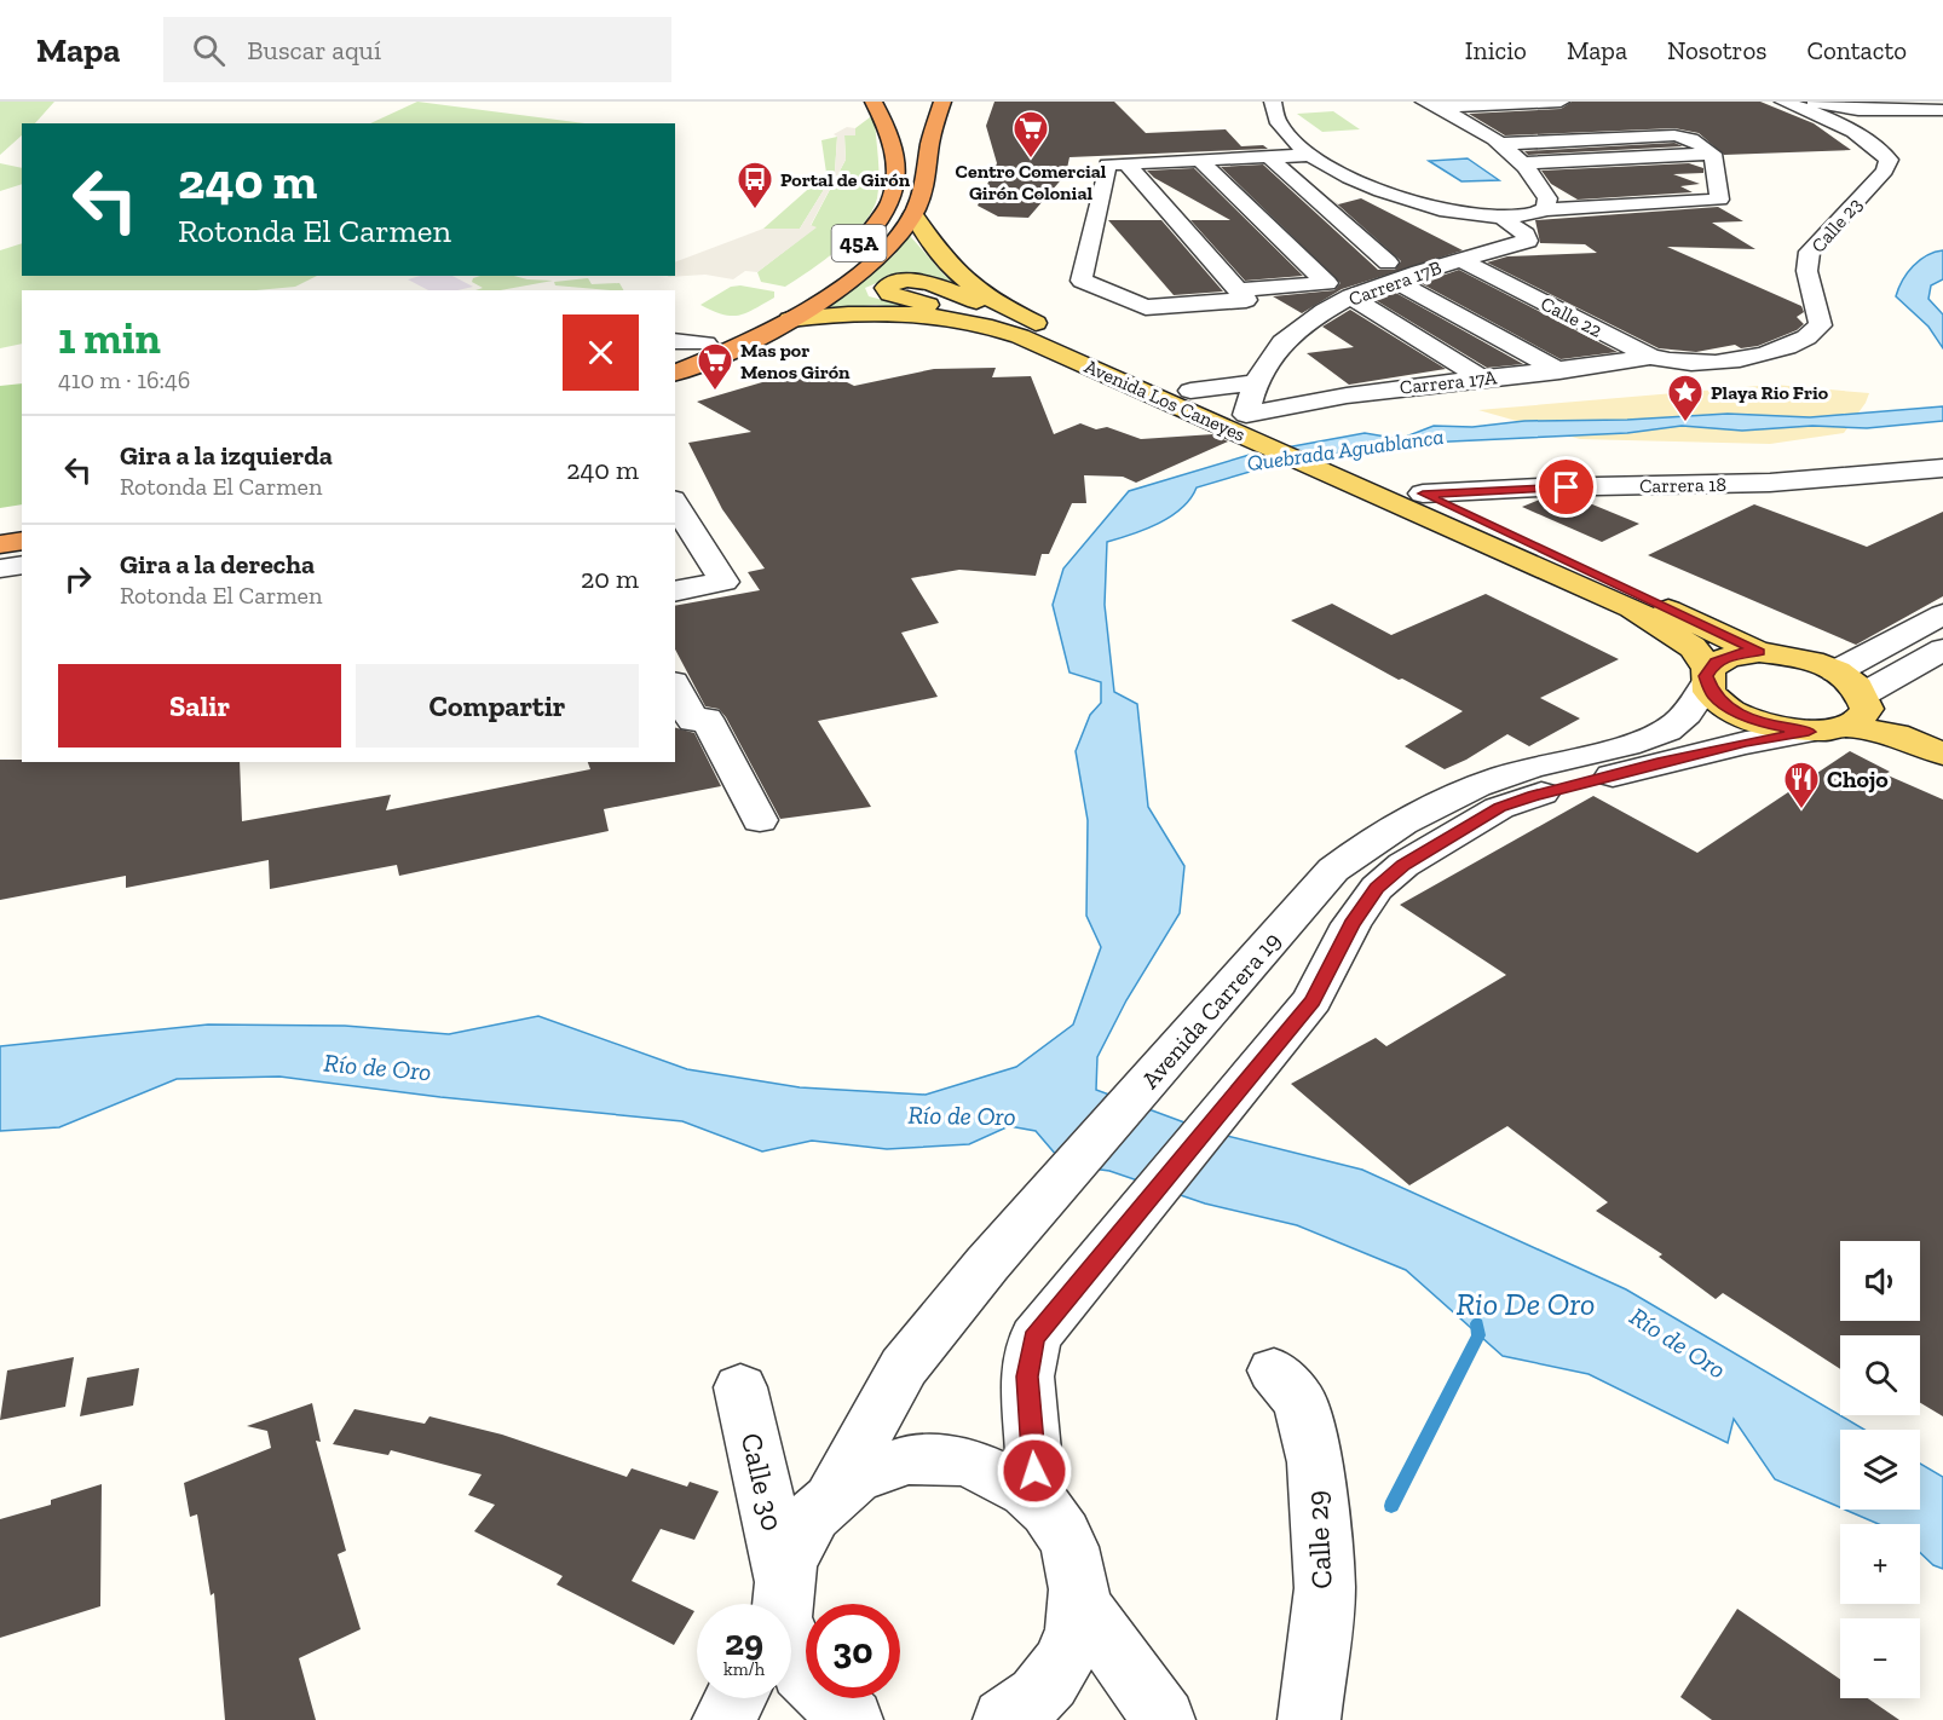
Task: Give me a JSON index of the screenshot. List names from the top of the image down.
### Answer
{
  "streets": {
    "highway": ["45A"],
    "main road": ["Avenida Los Caneyes"],
    "street": [
      "Calle 23",
      "Carrera 17B",
      "Calle 22",
      "Carrera 17A",
      "Carrera 18",
      "Avenida Carrera 19",
      "Calle 30",
      "Calle 29"
    ]
  },
  "crossings": [
    ["Calle 23", "Calle 22"],
    ["Calle 23", "Carrera 17A"],
    ["45A", "Avenida Los Caneyes"],
    ["Carrera 17B", "Calle 22"],
    ["Carrera 17B", "Carrera 17A"],
    ["Carrera 17B", "Avenida Los Caneyes"],
    ["Calle 22", "Carrera 17A"],
    ["Carrera 17A", "Avenida Los Caneyes"],
    ["Avenida Los Caneyes", "Carrera 18"],
    ["Avenida Los Caneyes", "Avenida Carrera 19"]
  ],
  "water": ["Quebrada Aguablanca", "Río de Oro", "Rio De Oro"],
  "places": {
    "supermarket": ["Centro Comercial Girón Colonial", "Mas por Menos Girón"],
    "bus stop": ["Portal de Girón"],
    "place": ["Playa Rio Frio"],
    "restaurant": ["Chojo"]
  },
  "page": {
    "header": "Mapa",
    "search": "Buscar aquí",
    "nav": [
      "Inicio",
      "Mapa",
      "Nosotros",
      "Contacto"
    ],
    "turn": ["240 m", "Rotonda El Carmen"],
    "heading": ["1 min", "410 m · 16:46"],
    "list": [
      {
        "name": "Gira a la izquierda",
        "note": "Rotonda El Carmen",
        "value": "240 m"
      },
      {
        "name": "Gira a la derecha",
        "note": "Rotonda El Carmen",
        "value": "20 m"
      }
    ],
    "buttons": ["Salir", "Compartir"],
    "map_buttons": ["+", "−"],
    "speed": "29 km/h",
    "limit": "30"
  }
}
